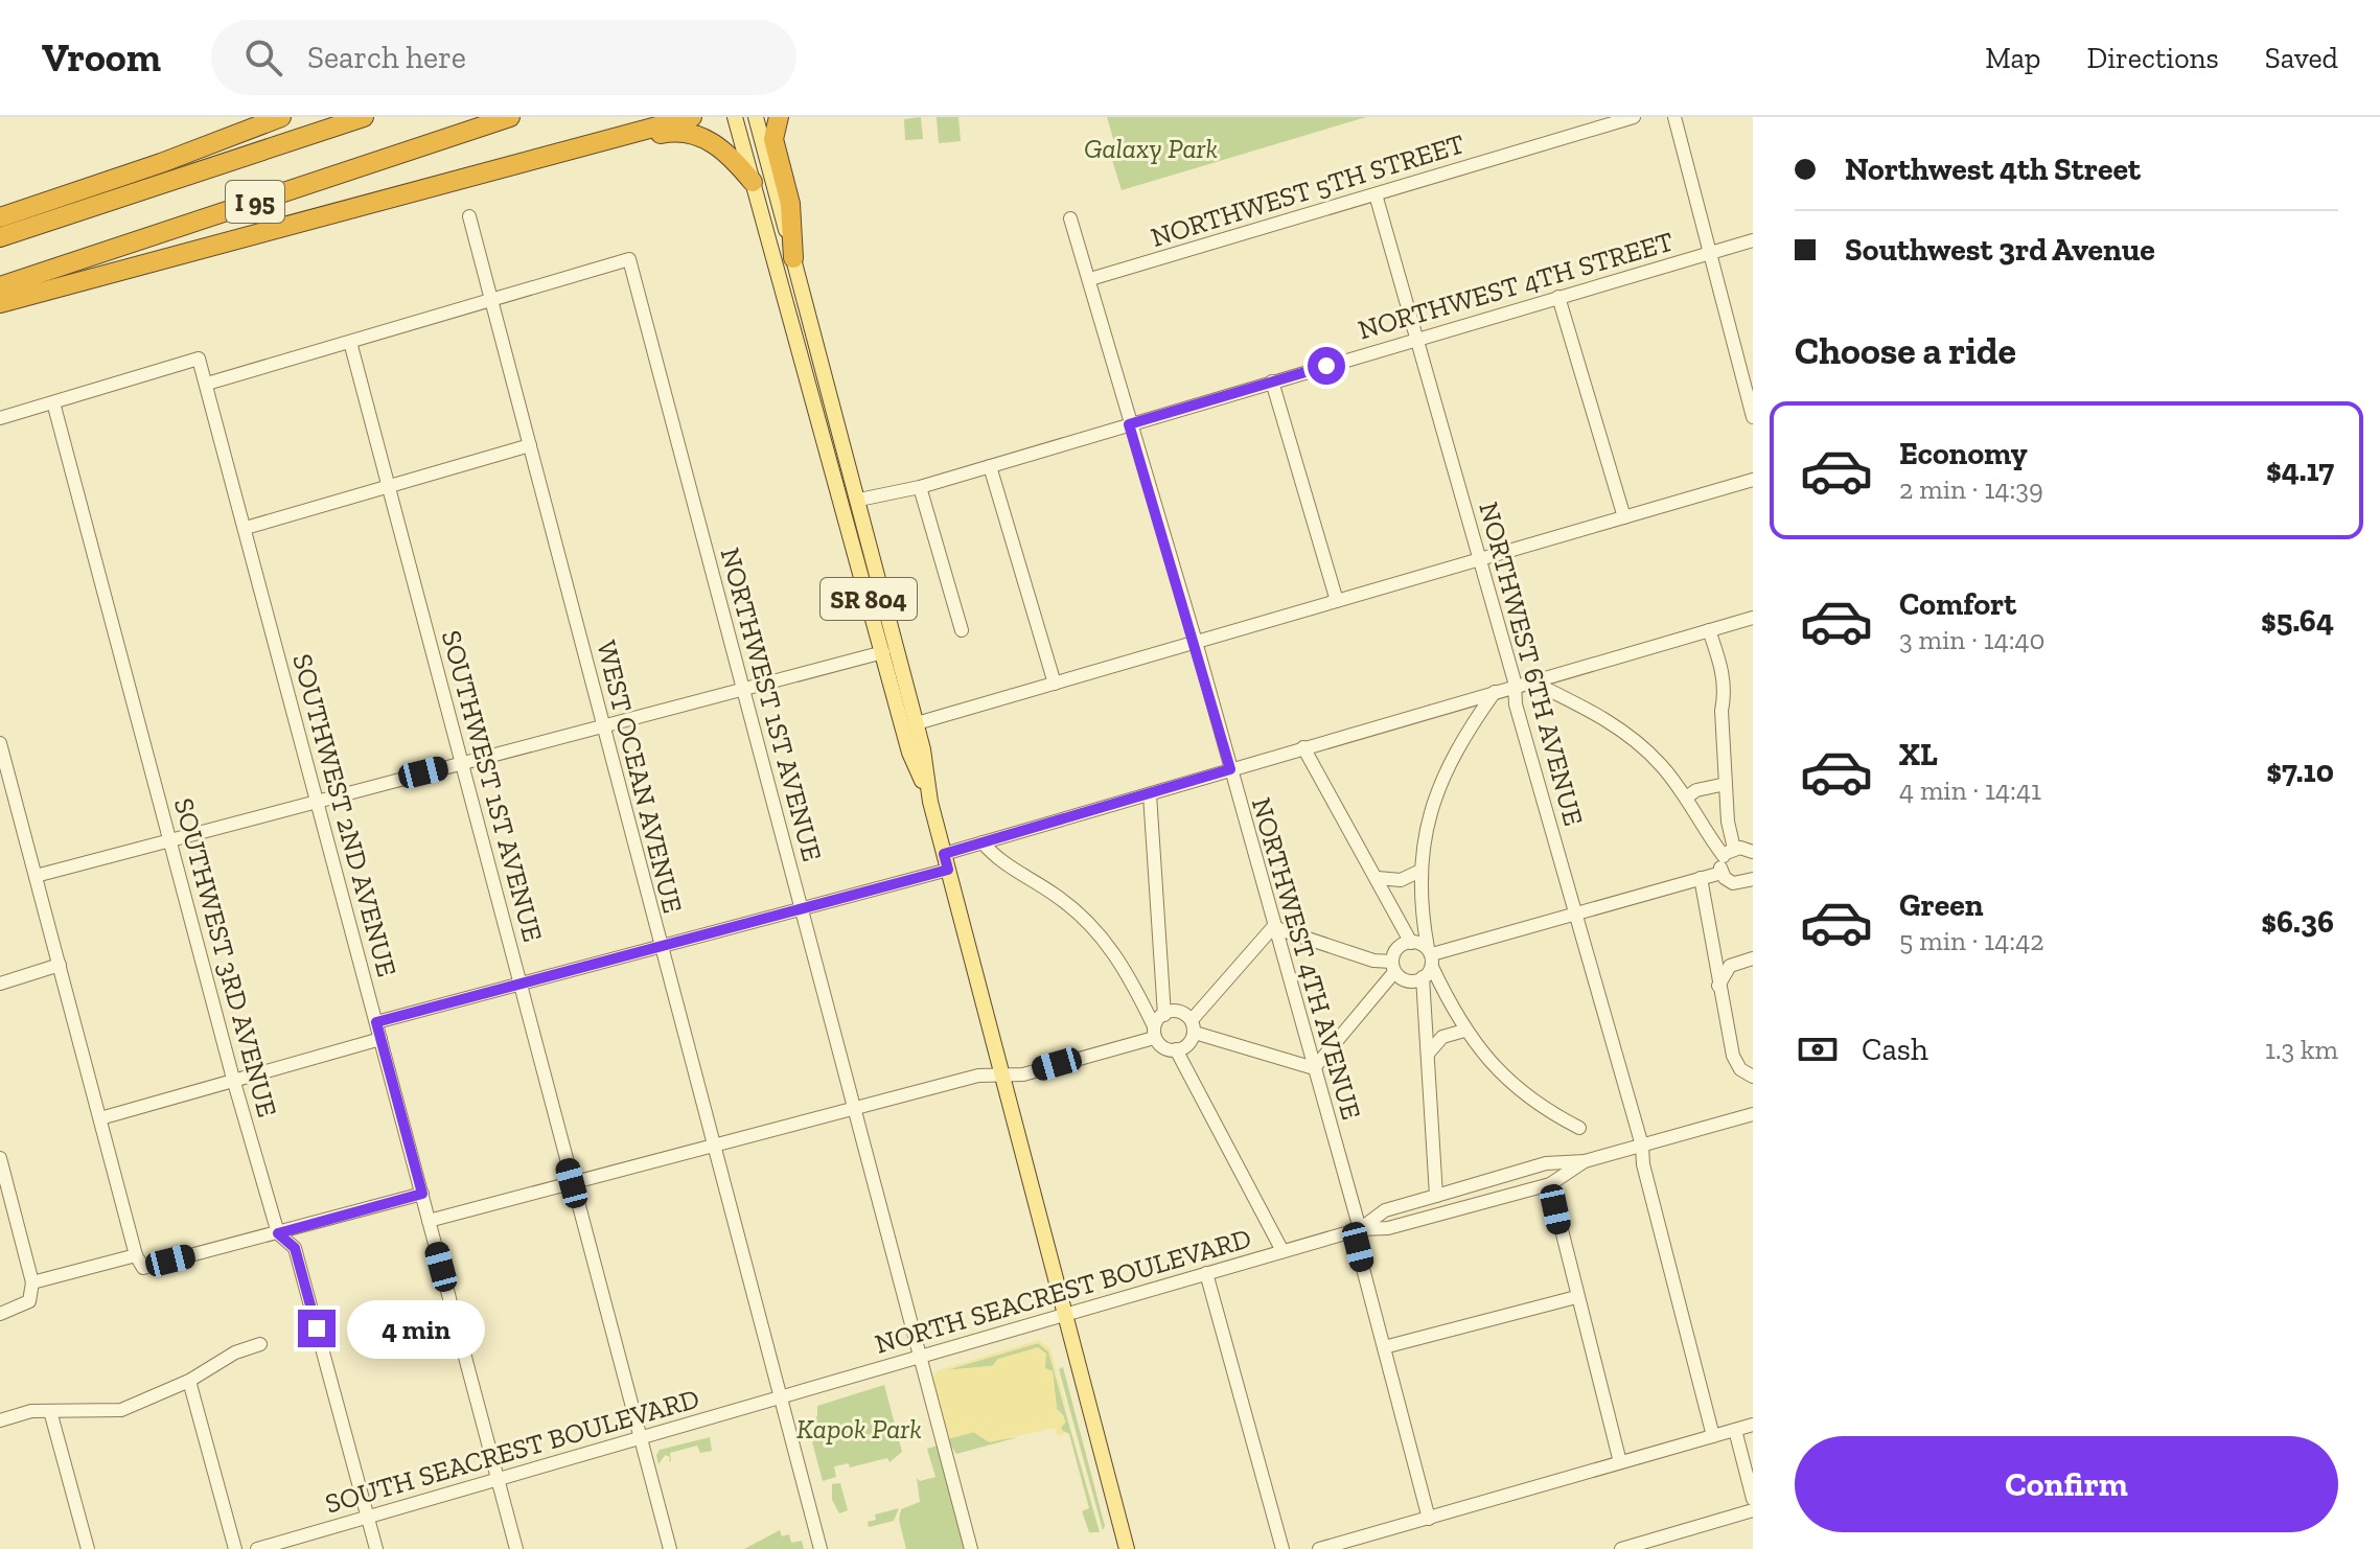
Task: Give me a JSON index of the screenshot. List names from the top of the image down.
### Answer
{
  "streets": {
    "highway": ["I 95"],
    "main road": ["SR 804"],
    "street": [
      "NORTHWEST 5TH STREET",
      "NORTHWEST 4TH STREET",
      "NORTHWEST 6TH AVENUE",
      "NORTHWEST 1ST AVENUE",
      "WEST OCEAN AVENUE",
      "SOUTHWEST 1ST AVENUE",
      "SOUTHWEST 2ND AVENUE",
      "SOUTHWEST 3RD AVENUE",
      "NORTHWEST 4TH AVENUE",
      "NORTH SEACREST BOULEVARD",
      "SOUTH SEACREST BOULEVARD"
    ]
  },
  "crossings": [
    ["NORTHWEST 5TH STREET", "NORTHWEST 6TH AVENUE"],
    ["NORTHWEST 5TH STREET", "NORTHWEST 4TH AVENUE"],
    ["NORTHWEST 4TH STREET", "SR 804"],
    ["NORTHWEST 4TH STREET", "NORTHWEST 6TH AVENUE"],
    ["NORTHWEST 4TH STREET", "NORTHWEST 4TH AVENUE"],
    ["SR 804", "NORTH SEACREST BOULEVARD"],
    ["NORTHWEST 6TH AVENUE", "NORTH SEACREST BOULEVARD"],
    ["NORTHWEST 1ST AVENUE", "WEST OCEAN AVENUE"],
    ["NORTHWEST 1ST AVENUE", "NORTH SEACREST BOULEVARD"],
    ["WEST OCEAN AVENUE", "NORTH SEACREST BOULEVARD"],
    ["WEST OCEAN AVENUE", "SOUTH SEACREST BOULEVARD"],
    ["SOUTHWEST 1ST AVENUE", "SOUTH SEACREST BOULEVARD"],
    ["SOUTHWEST 2ND AVENUE", "SOUTHWEST 3RD AVENUE"],
    ["SOUTHWEST 2ND AVENUE", "SOUTH SEACREST BOULEVARD"],
    ["SOUTHWEST 3RD AVENUE", "SOUTH SEACREST BOULEVARD"],
    ["NORTHWEST 4TH AVENUE", "NORTH SEACREST BOULEVARD"],
    ["NORTH SEACREST BOULEVARD", "SOUTH SEACREST BOULEVARD"]
  ],
  "parks": ["Galaxy Park", "Kapok Park"],
  "page": {
    "header": "Vroom",
    "search": "Search here",
    "nav": ["Map", "Directions", "Saved"],
    "banner": ["Northwest 4th Street", "Southwest 3rd Avenue"],
    "heading": "Choose a ride",
    "list": [
      {
        "name": "Economy",
        "note": "2 min · 14:39",
        "value": "$4.17"
      },
      {
        "name": "Comfort",
        "note": "3 min · 14:40",
        "value": "$5.64"
      },
      {
        "name": "XL",
        "note": "4 min · 14:41",
        "value": "$7.10"
      },
      {
        "name": "Green",
        "note": "5 min · 14:42",
        "value": "$6.36"
      }
    ],
    "pay": ["Cash", "1.3 km"],
    "bubble": "4 min",
    "buttons": "Confirm"
  }
}
